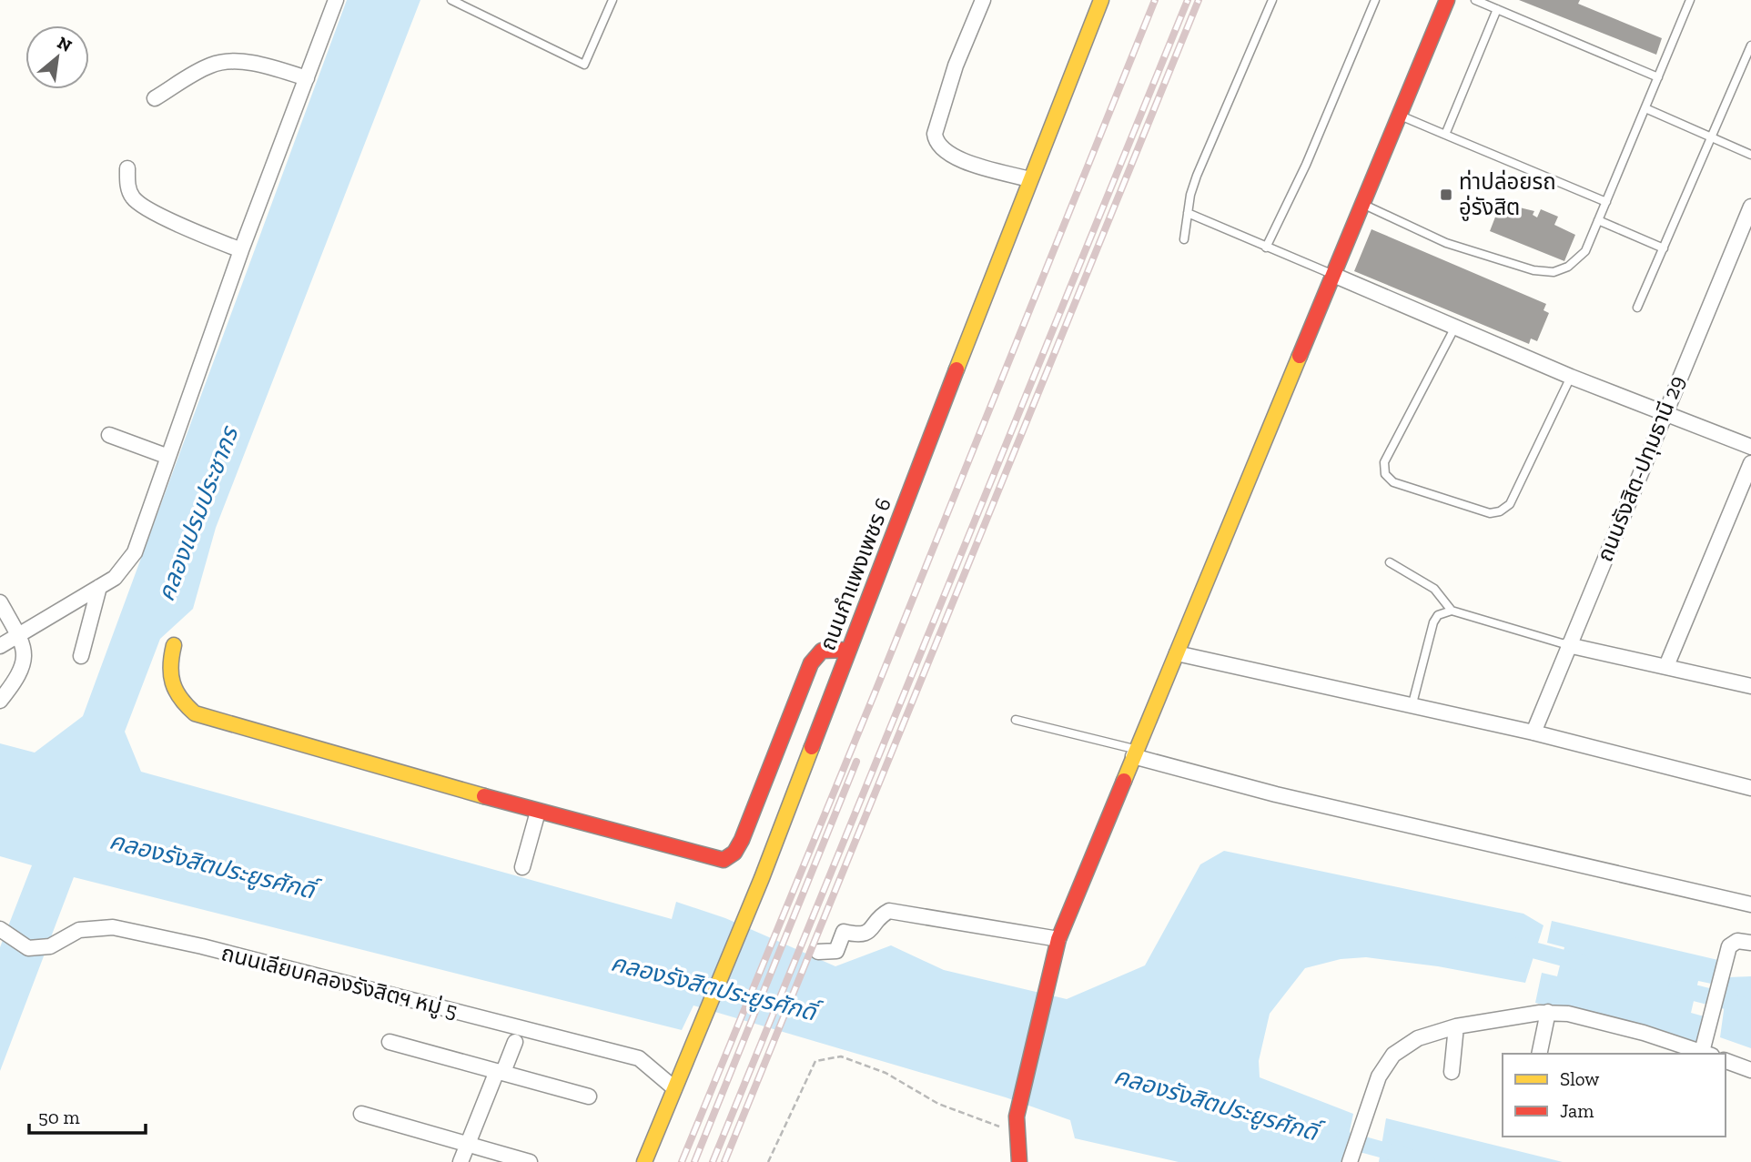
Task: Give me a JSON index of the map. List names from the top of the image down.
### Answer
{
  "streets": {
    "street": ["ถนนรังสิต-ปทุมธานี 29", "ถนนกำแพงเพชร 6", "ถนนเลียบคลองรังสิตฯ หมู่ 5"]
  },
  "crossings": [
    ["ถนนกำแพงเพชร 6", "ถนนเลียบคลองรังสิตฯ หมู่ 5"]
  ],
  "water": ["คลองเปรมประชากร", "คลองรังสิตประยูรศักดิ์"],
  "places": {
    "transit": ["ท่าปล่อยรถ อู่รังสิต"]
  },
  "legend": ["Slow", "Jam"],
  "scale_bar": "50 m",
  "north": "top right"
}
